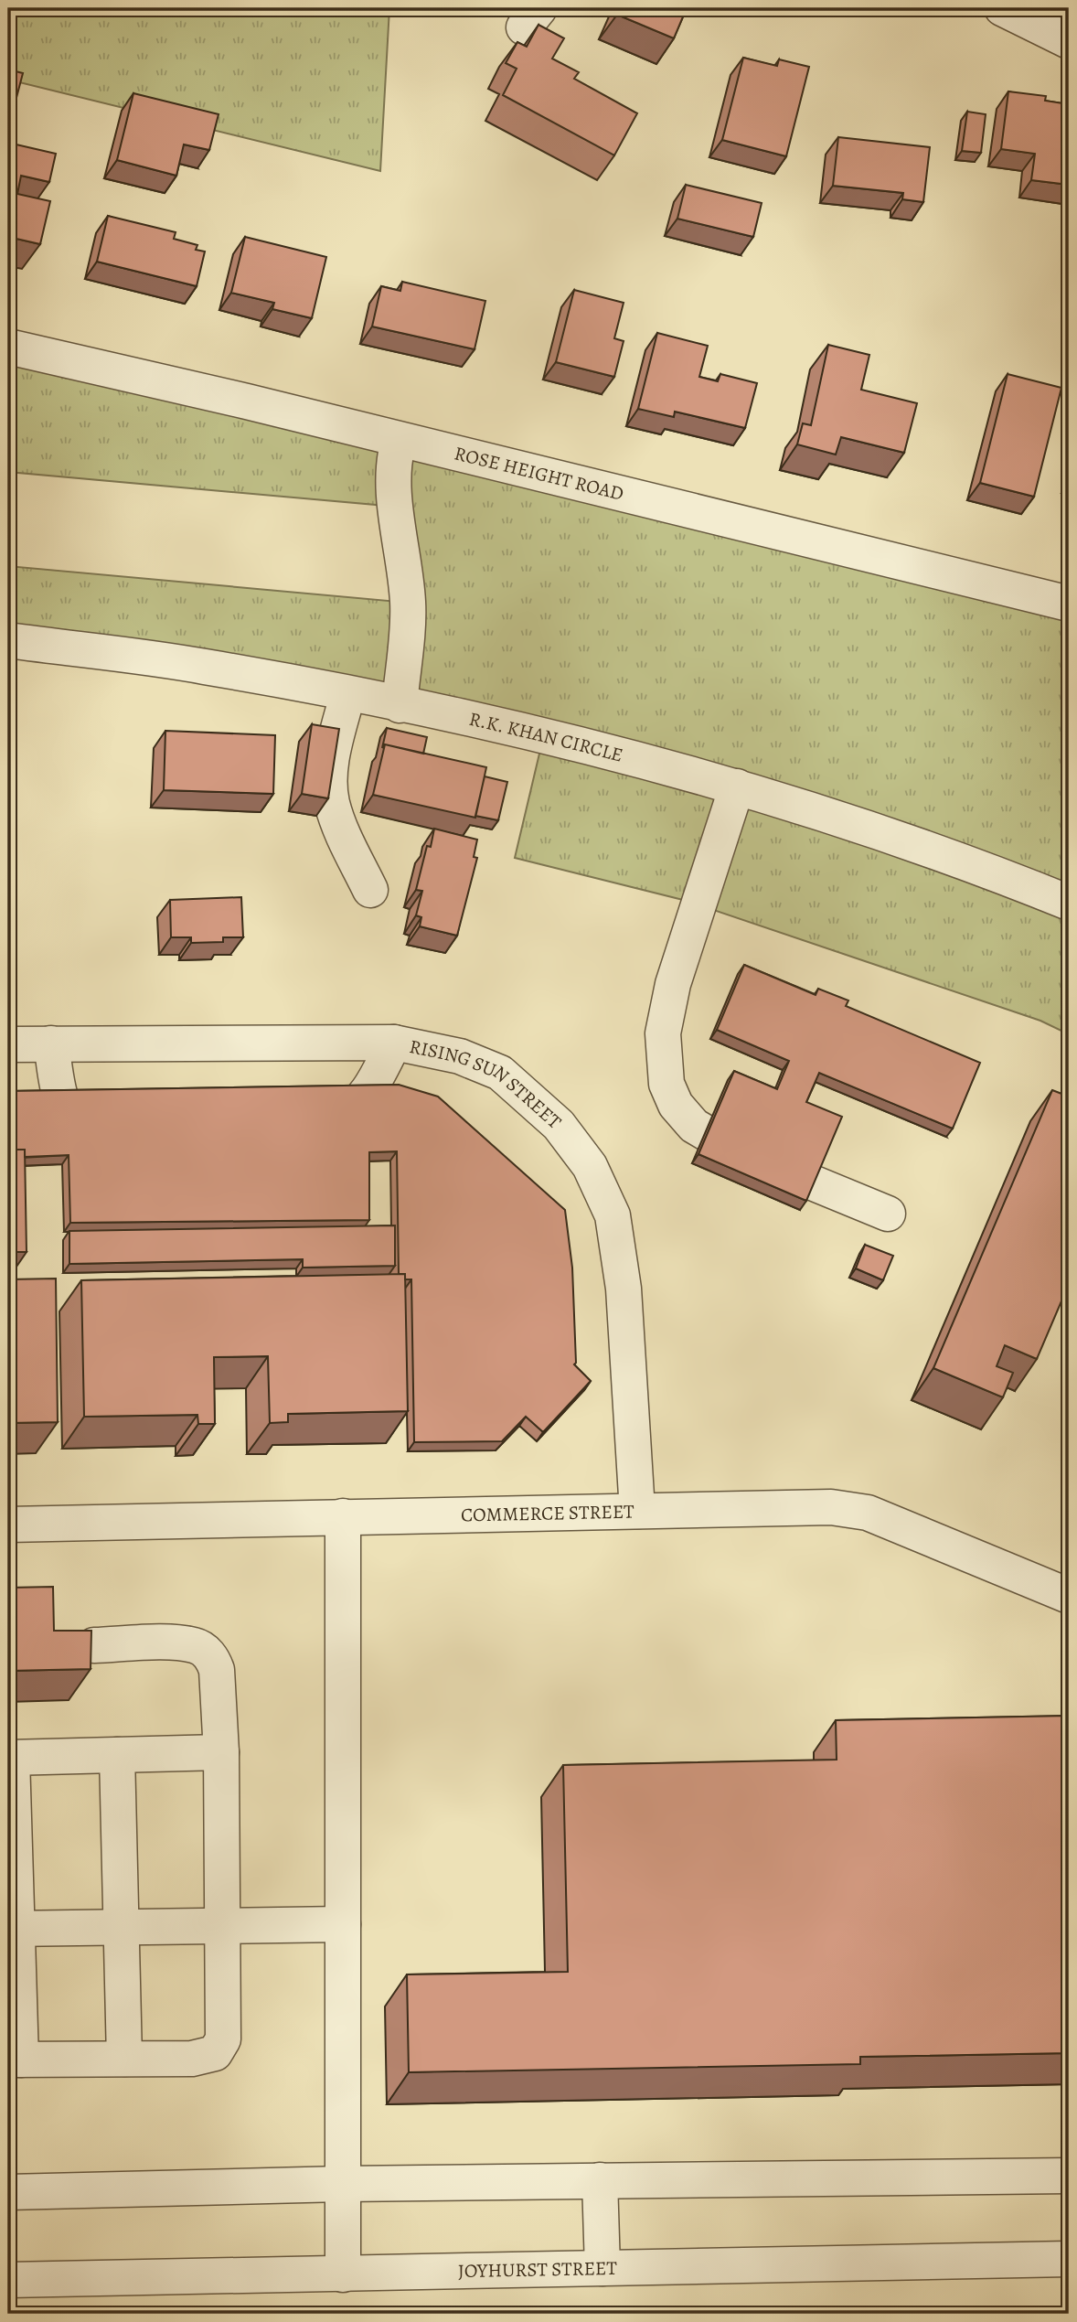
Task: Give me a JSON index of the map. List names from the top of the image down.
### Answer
{
  "streets": {
    "street": [
      "ROSE HEIGHT ROAD",
      "R.K. KHAN CIRCLE",
      "RISING SUN STREET",
      "COMMERCE STREET",
      "JOYHURST STREET"
    ]
  },
  "crossings": [
    ["RISING SUN STREET", "COMMERCE STREET"]
  ]
}
